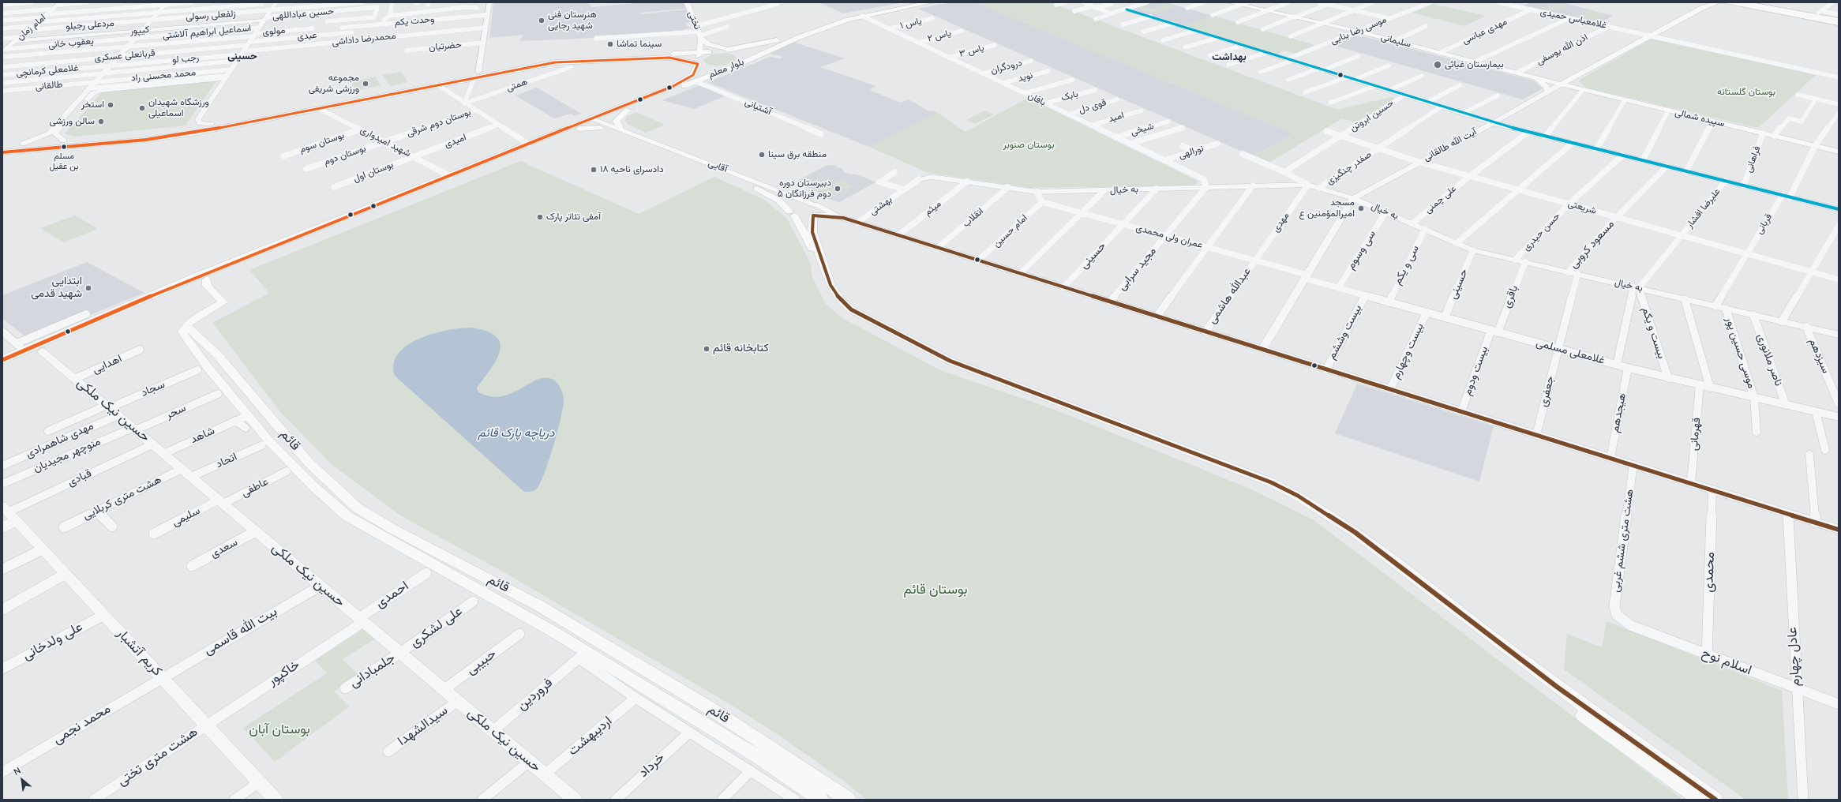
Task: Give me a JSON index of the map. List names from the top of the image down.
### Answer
{
  "streets": {
    "main road": [
      "تختی",
      "سلیمانی",
      "بلوار معلم",
      "سپیده شمالی",
      "آیت الله طالقانی",
      "آقایی",
      "قائم"
    ],
    "street": [
      "حسین عباداللهی",
      "زلفعلی رسولی",
      "غلامعباس حمیدی",
      "وحدت یکم",
      "یاس ۱",
      "مردعلی رجبلو",
      "امام زمان",
      "کیپور",
      "موسی رضا بنایی",
      "مولوی",
      "مهدی عباسی",
      "اسماعیل ابراهیم آلاشتی",
      "عبدی",
      "یاس ۲",
      "محمدرضا داداشی",
      "یعقوب خانی",
      "حضرتیان",
      "اذن الله یوسفی",
      "یاس ۳",
      "قربانعلی عسکری",
      "رجب لو",
      "درودگران",
      "غلامعلی کرمانچی",
      "محمد محسنی راد",
      "نوید",
      "همتی",
      "طالقانی",
      "بابک",
      "بافان",
      "قوی دل",
      "آشتیانی",
      "حسین ابروتن",
      "امید",
      "بوستان دوم شرقی",
      "شیخی",
      "امیدی",
      "شهيد امیدواری",
      "بوستان سوم",
      "نورالهی",
      "بوستان دوم",
      "فراهانی",
      "صفدر چنگیزی",
      "بوستان اول",
      "به خیال",
      "علی چمنی",
      "بهشتی",
      "شریعتی",
      "میثم",
      "علیرضا افشار",
      "انقلاب",
      "مهدی",
      "قربانی",
      "امام حسین",
      "حسن حیدری",
      "عمران ولی محمدی",
      "مسعود کروبی",
      "سی وسوم",
      "حسینی",
      "سی و یکم",
      "مجید سرابی",
      "عبدالله هاشمی",
      "باقری",
      "بیست وششم",
      "بیست و یکم",
      "بیست وچهارم",
      "غلامعلی مسلمی",
      "موسی حسین پور",
      "سیزدهم",
      "ناصر ملانوری",
      "اهدایی",
      "بیست ودوم",
      "سجاد",
      "جعفری",
      "حسین نیک ملکی",
      "سحر",
      "هیجدهم",
      "قهرمانی",
      "شاهد",
      "مهدی شاهمرادی",
      "منوچهر مجیدیان",
      "اتحاد",
      "قبادی",
      "عاطفی",
      "هشت متری کربلایی",
      "سلیمی",
      "هشت متری ششم غربی",
      "سعدی",
      "محمدی",
      "احمدی",
      "علی لشکری",
      "بیت الله قاسمی",
      "علی ولدخانی",
      "کریم آتشبار",
      "عادل چهارم",
      "حبیبی",
      "اسلام نوح",
      "جلمبادانی",
      "خاکپور",
      "فروردین",
      "محمد نجمی",
      "سیدالشهدا",
      "اردیبهشت",
      "هشت متری تختی",
      "خرداد"
    ]
  },
  "crossings": [
    ["حسین عباداللهی", "کیپور"],
    ["زلفعلی رسولی", "مردعلی رجبلو"],
    ["غلامعباس حمیدی", "مهدی عباسی"],
    ["غلامعباس حمیدی", "اذن الله یوسفی"],
    ["غلامعباس حمیدی", "آیت الله طالقانی"],
    ["تختی", "بلوار معلم"],
    ["یاس ۱", "بافان"],
    ["مردعلی رجبلو", "امام زمان"],
    ["امام زمان", "کیپور"],
    ["امام زمان", "یعقوب خانی"],
    ["موسی رضا بنایی", "سلیمانی"],
    ["مهدی عباسی", "سلیمانی"],
    ["اسماعیل ابراهیم آلاشتی", "یعقوب خانی"],
    ["عبدی", "محمدرضا داداشی"],
    ["عبدی", "قربانعلی عسکری"],
    ["یاس ۲", "بافان"],
    ["محمدرضا داداشی", "رجب لو"],
    ["سلیمانی", "اذن الله یوسفی"],
    ["سلیمانی", "سپیده شمالی"],
    ["سلیمانی", "آیت الله طالقانی"],
    ["یاس ۳", "بافان"],
    ["رجب لو", "غلامعلی کرمانچی"],
    ["درودگران", "بافان"],
    ["بلوار معلم", "بافان"],
    ["بلوار معلم", "آشتیانی"],
    ["بلوار معلم", "شهيد امیدواری"],
    ["بلوار معلم", "آقایی"],
    ["بلوار معلم", "حسین نیک ملکی"],
    ["محمد محسنی راد", "طالقانی"],
    ["نوید", "بافان"],
    ["بابک", "بافان"],
    ["بافان", "قوی دل"],
    ["بافان", "امید"],
    ["بافان", "شیخی"],
    ["بافان", "نورالهی"],
    ["بافان", "به خیال"],
    ["بافان", "مجید سرابی"],
    ["حسین ابروتن", "شریعتی"],
    ["سپیده شمالی", "آیت الله طالقانی"],
    ["سپیده شمالی", "فراهانی"],
    ["سپیده شمالی", "قربانی"],
    ["بوستان دوم شرقی", "شهيد امیدواری"],
    ["بوستان دوم شرقی", "بوستان دوم"],
    ["امیدی", "شهيد امیدواری"],
    ["امیدی", "بوستان اول"],
    ["شهيد امیدواری", "بوستان سوم"],
    ["شهيد امیدواری", "بوستان دوم"],
    ["شهيد امیدواری", "بوستان اول"],
    ["آیت الله طالقانی", "به خیال"],
    ["آیت الله طالقانی", "شریعتی"],
    ["آقایی", "بهشتی"],
    ["آقایی", "میثم"],
    ["آقایی", "انقلاب"],
    ["آقایی", "امام حسین"],
    ["آقایی", "حسینی"],
    ["آقایی", "مجید سرابی"],
    ["آقایی", "عبدالله هاشمی"],
    ["آقایی", "بیست وششم"],
    ["آقایی", "بیست وچهارم"],
    ["آقایی", "بیست ودوم"],
    ["آقایی", "جعفری"],
    ["آقایی", "هیجدهم"],
    ["آقایی", "قهرمانی"],
    ["آقایی", "هشت متری ششم غربی"],
    ["آقایی", "محمدی"],
    ["آقایی", "عادل چهارم"],
    ["صفدر چنگیزی", "به خیال"],
    ["صفدر چنگیزی", "شریعتی"],
    ["به خیال", "علی چمنی"],
    ["به خیال", "بهشتی"],
    ["به خیال", "میثم"],
    ["به خیال", "علیرضا افشار"],
    ["به خیال", "انقلاب"],
    ["به خیال", "مهدی"],
    ["به خیال", "قربانی"],
    ["به خیال", "حسن حیدری"],
    ["به خیال", "مسعود کروبی"],
    ["به خیال", "سی وسوم"],
    ["به خیال", "حسینی"],
    ["به خیال", "سی و یکم"],
    ["به خیال", "مجید سرابی"],
    ["به خیال", "باقری"],
    ["به خیال", "بیست و یکم"],
    ["به خیال", "موسی حسین پور"],
    ["به خیال", "سیزدهم"],
    ["به خیال", "ناصر ملانوری"],
    ["به خیال", "جعفری"],
    ["علی چمنی", "شریعتی"],
    ["شریعتی", "علیرضا افشار"],
    ["شریعتی", "قربانی"],
    ["شریعتی", "حسن حیدری"],
    ["شریعتی", "مسعود کروبی"],
    ["علیرضا افشار", "بیست و یکم"],
    ["مهدی", "عمران ولی محمدی"],
    ["مهدی", "عبدالله هاشمی"],
    ["امام حسین", "عمران ولی محمدی"],
    ["عمران ولی محمدی", "حسینی"],
    ["عمران ولی محمدی", "مجید سرابی"],
    ["عمران ولی محمدی", "عبدالله هاشمی"],
    ["عمران ولی محمدی", "غلامعلی مسلمی"],
    ["سی وسوم", "غلامعلی مسلمی"],
    ["حسینی", "غلامعلی مسلمی"],
    ["سی و یکم", "غلامعلی مسلمی"],
    ["باقری", "غلامعلی مسلمی"],
    ["باقری", "بیست ودوم"],
    ["بیست وششم", "غلامعلی مسلمی"],
    ["بیست و یکم", "غلامعلی مسلمی"],
    ["بیست وچهارم", "غلامعلی مسلمی"],
    ["غلامعلی مسلمی", "موسی حسین پور"],
    ["غلامعلی مسلمی", "ناصر ملانوری"],
    ["غلامعلی مسلمی", "بیست ودوم"],
    ["غلامعلی مسلمی", "جعفری"],
    ["غلامعلی مسلمی", "هیجدهم"],
    ["غلامعلی مسلمی", "قهرمانی"],
    ["اهدایی", "حسین نیک ملکی"],
    ["سجاد", "حسین نیک ملکی"],
    ["سجاد", "مهدی شاهمرادی"],
    ["حسین نیک ملکی", "سحر"],
    ["حسین نیک ملکی", "شاهد"],
    ["حسین نیک ملکی", "مهدی شاهمرادی"],
    ["حسین نیک ملکی", "منوچهر مجیدیان"],
    ["حسین نیک ملکی", "اتحاد"],
    ["حسین نیک ملکی", "قبادی"],
    ["حسین نیک ملکی", "عاطفی"],
    ["حسین نیک ملکی", "هشت متری کربلایی"],
    ["حسین نیک ملکی", "سلیمی"],
    ["حسین نیک ملکی", "سعدی"],
    ["حسین نیک ملکی", "احمدی"],
    ["حسین نیک ملکی", "علی لشکری"],
    ["حسین نیک ملکی", "بیت الله قاسمی"],
    ["حسین نیک ملکی", "حبیبی"],
    ["حسین نیک ملکی", "جلمبادانی"],
    ["حسین نیک ملکی", "خاکپور"],
    ["حسین نیک ملکی", "فروردین"],
    ["حسین نیک ملکی", "سیدالشهدا"],
    ["حسین نیک ملکی", "اردیبهشت"],
    ["سحر", "منوچهر مجیدیان"],
    ["اتحاد", "هشت متری کربلایی"],
    ["قبادی", "کریم آتشبار"],
    ["عاطفی", "سلیمی"],
    ["هشت متری ششم غربی", "اسلام نوح"],
    ["محمدی", "اسلام نوح"],
    ["احمدی", "خاکپور"],
    ["علی لشکری", "جلمبادانی"],
    ["بیت الله قاسمی", "کریم آتشبار"],
    ["بیت الله قاسمی", "محمد نجمی"],
    ["علی ولدخانی", "کریم آتشبار"],
    ["کریم آتشبار", "خاکپور"],
    ["کریم آتشبار", "محمد نجمی"],
    ["کریم آتشبار", "هشت متری تختی"],
    ["عادل چهارم", "اسلام نوح"],
    ["خاکپور", "هشت متری تختی"],
    ["فروردین", "اردیبهشت"]
  ],
  "districts": ["حسینی", "بهداشت"],
  "water": ["دریاچه پارک قائم"],
  "parks": [
    "بوستان گلستانه",
    "بوستان صنوبر",
    "بوستان قائم",
    "بوستان آبان"
  ],
  "places": [
    "هنرستان فنی شهید رجایی",
    "سینما تماشا",
    "بیمارستان غیاثی",
    "مجموعه ورزشی شریفی",
    "استخر",
    "ورزشگاه شهیدان اسماعیلی",
    "سالن ورزشی",
    "مسلم بن عقیل",
    "منطقه برق سینا",
    "دادسرای ناحیه ۱۸",
    "دبیرستان دوره دوم فرزانگان ۵",
    "مسجد امیرالمؤمنین ع",
    "آمفی تئاتر پارک",
    "ابتدایی شهید قدمی",
    "کتابخانه قائم"
  ],
  "north": "top left"
}
